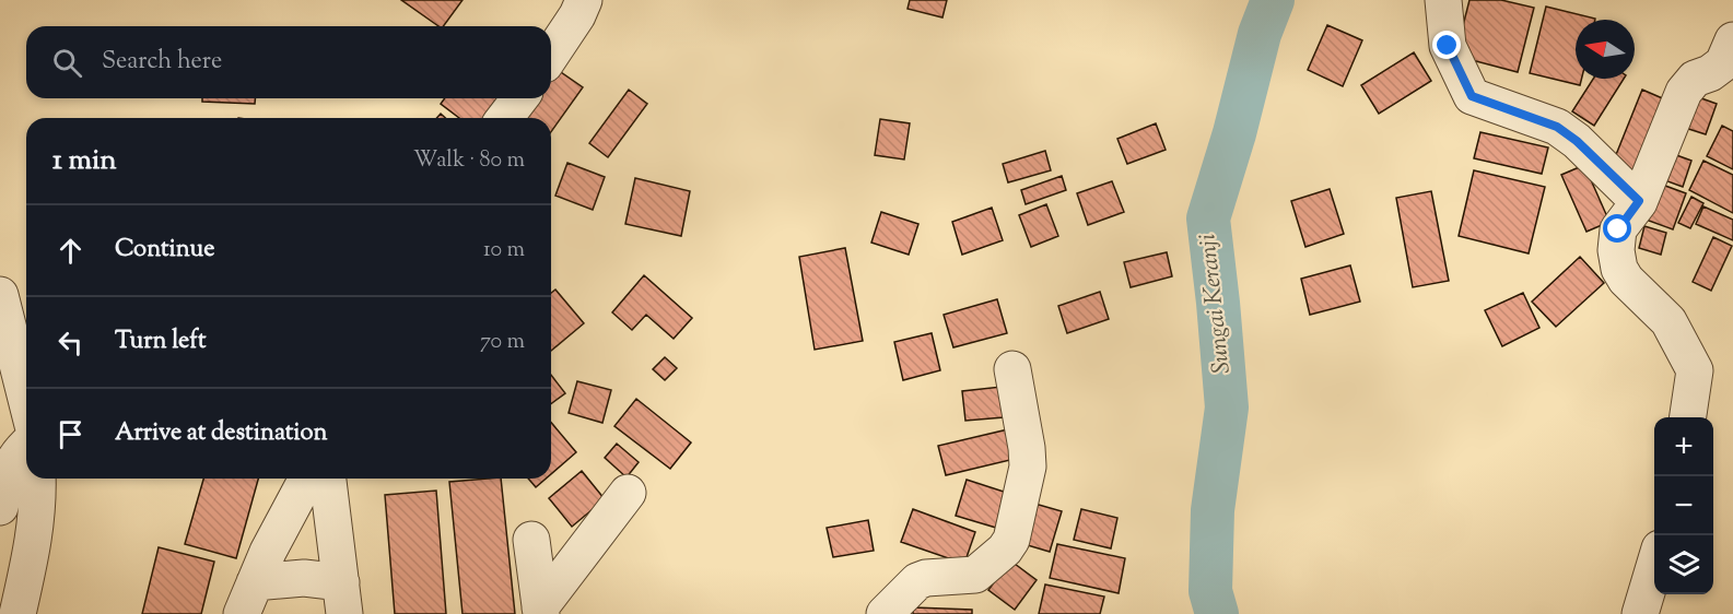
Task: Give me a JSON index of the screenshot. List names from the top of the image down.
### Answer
{
  "water": ["Sungai Keranji"],
  "north": "left",
  "page": {
    "search": "Search here",
    "heading": ["1 min", "Walk · 80 m"],
    "list": [
      ["Continue", "10 m"],
      ["Turn left", "70 m"],
      "Arrive at destination"
    ],
    "map_buttons": ["+", "−"]
  }
}
